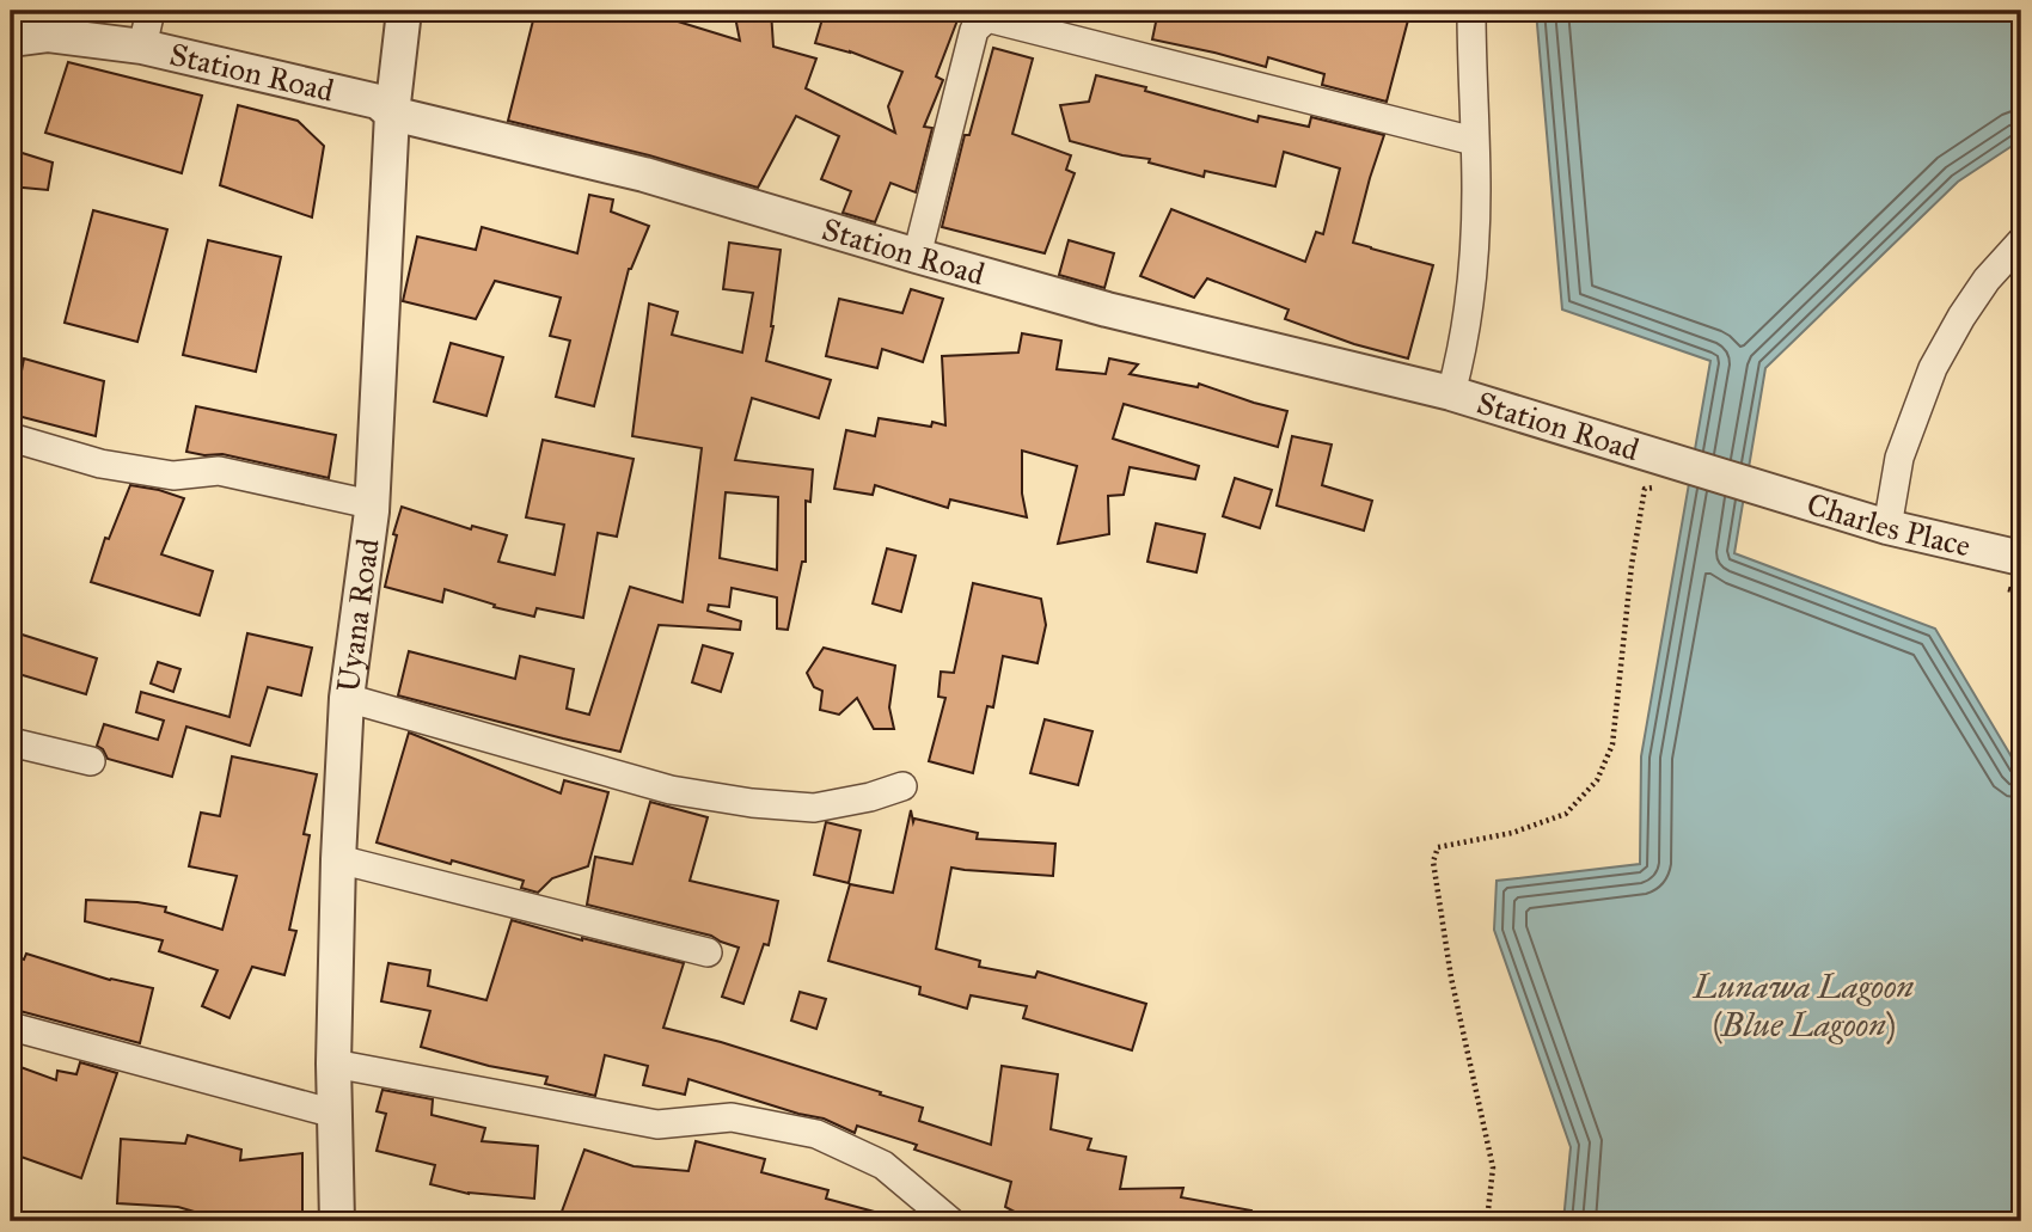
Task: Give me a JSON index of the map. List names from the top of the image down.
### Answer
{
  "streets": {
    "street": ["Station Road", "Charles Place", "Uyana Road"]
  },
  "crossings": [
    ["Station Road", "Charles Place"],
    ["Station Road", "Uyana Road"]
  ],
  "water": ["Lunawa Lagoon (Blue Lagoon)"]
}
